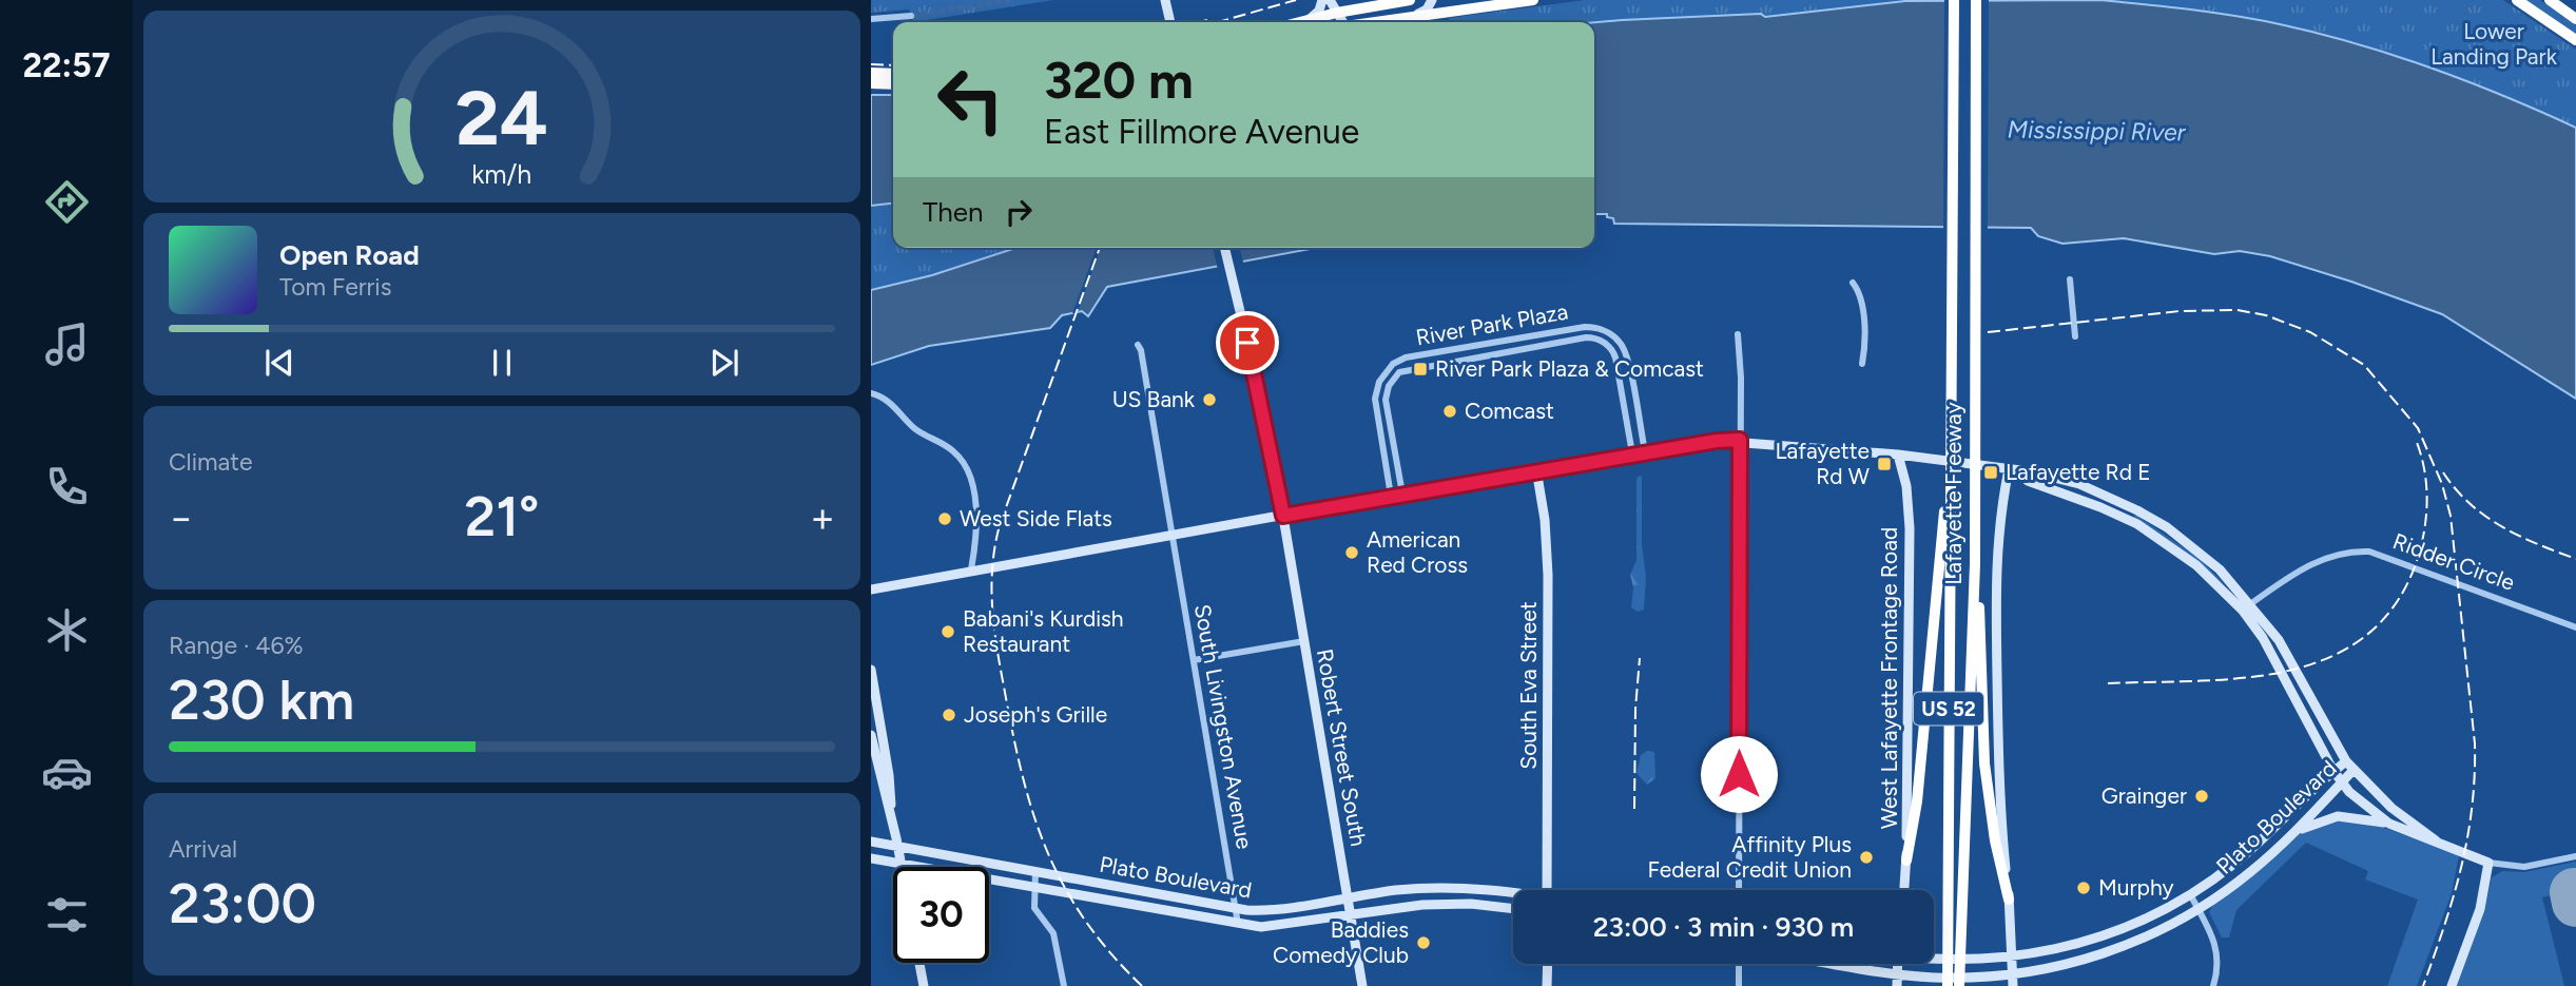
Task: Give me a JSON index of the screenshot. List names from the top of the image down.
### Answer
{
  "streets": {
    "highway": ["Lafayette Freeway", "US 52"],
    "street": [
      "River Park Plaza",
      "Ridder Circle",
      "West Lafayette Frontage Road",
      "South Eva Street",
      "South Livingston Avenue",
      "Robert Street South",
      "Plato Boulevard"
    ]
  },
  "crossings": [
    ["South Livingston Avenue", "Plato Boulevard"],
    ["Robert Street South", "Plato Boulevard"]
  ],
  "water": ["Mississippi River"],
  "parks": ["Lower Landing Park"],
  "places": {
    "transit": ["River Park Plaza & Comcast", "Lafayette Rd W", "Lafayette Rd E"],
    "other": [
      "US Bank",
      "Comcast",
      "West Side Flats",
      "American Red Cross",
      "Babani's Kurdish Restaurant",
      "Joseph's Grille",
      "Grainger",
      "Affinity Plus Federal Credit Union",
      "Murphy",
      "Baddies Comedy Club"
    ]
  },
  "page": {
    "tabs": "22:57",
    "turn": ["320 m", "East Fillmore Avenue"],
    "then": "Then",
    "song": ["Open Road", "Tom Ferris"],
    "tile": [
      "Climate",
      ["Range · 46%", "230 km"],
      ["Arrival", "23:00"]
    ],
    "heat": ["−", "21°", "+"],
    "limit": "30",
    "trip": "23:00 · 3 min · 930 m",
    "gauge": ["24", "km/h"]
  }
}
